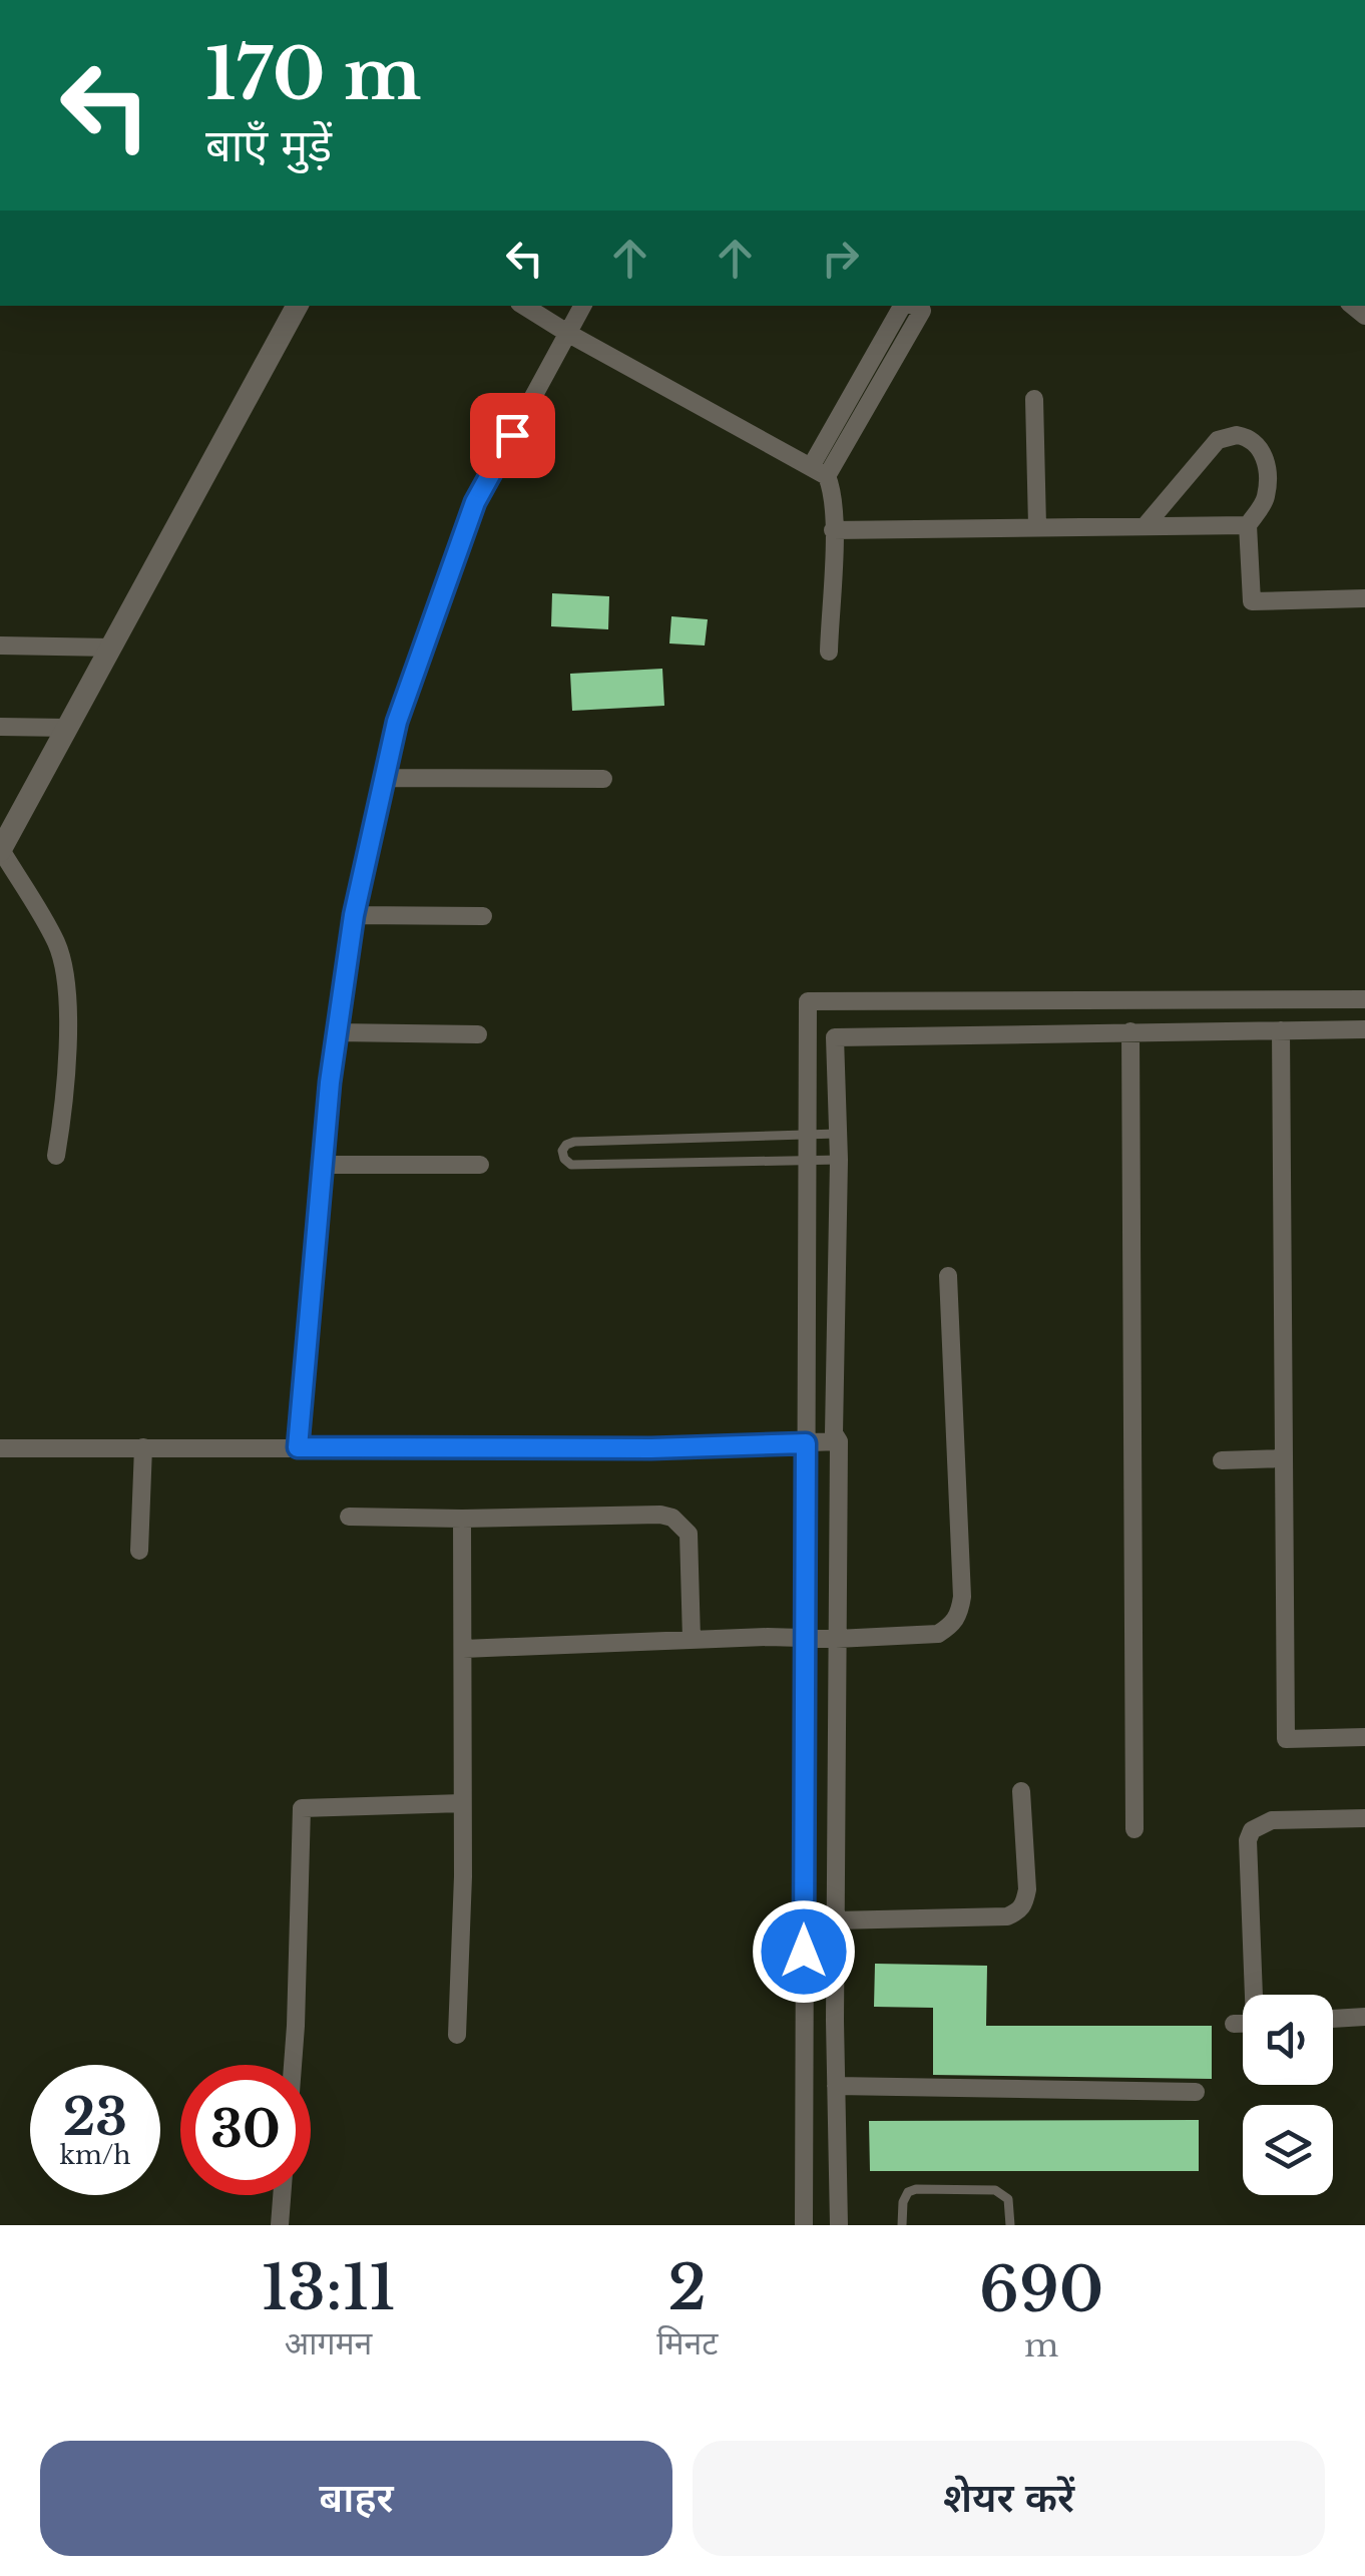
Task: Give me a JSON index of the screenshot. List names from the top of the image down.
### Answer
{
  "page": {
    "turn": ["170 m", "बाएँ मुड़ें"],
    "speed": "23 km/h",
    "limit": "30",
    "eta": [
      "13:11",
      "आगमन",
      "2",
      "मिनट",
      "690",
      "m"
    ],
    "buttons": ["बाहर", "शेयर करें"]
  }
}
